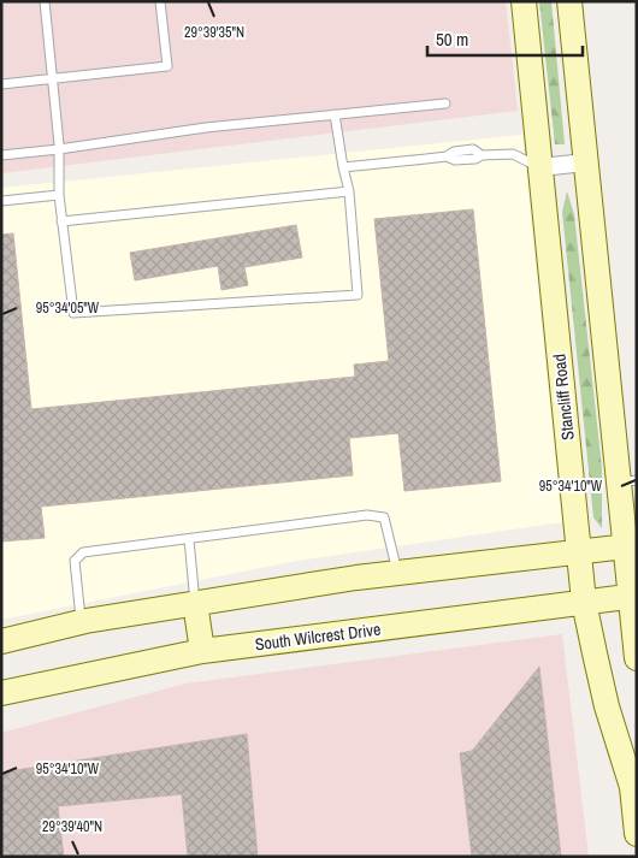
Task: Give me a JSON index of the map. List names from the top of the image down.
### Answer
{
  "streets": {
    "street": ["Stancliff Road", "South Wilcrest Drive"]
  },
  "crossings": [
    ["Stancliff Road", "South Wilcrest Drive"]
  ],
  "scale_bar": "50 m",
  "coordinates": [
    "29°39'35\"N",
    "95°34'05\"W",
    "95°34'10\"W",
    "29°39'40\"N"
  ]
}
